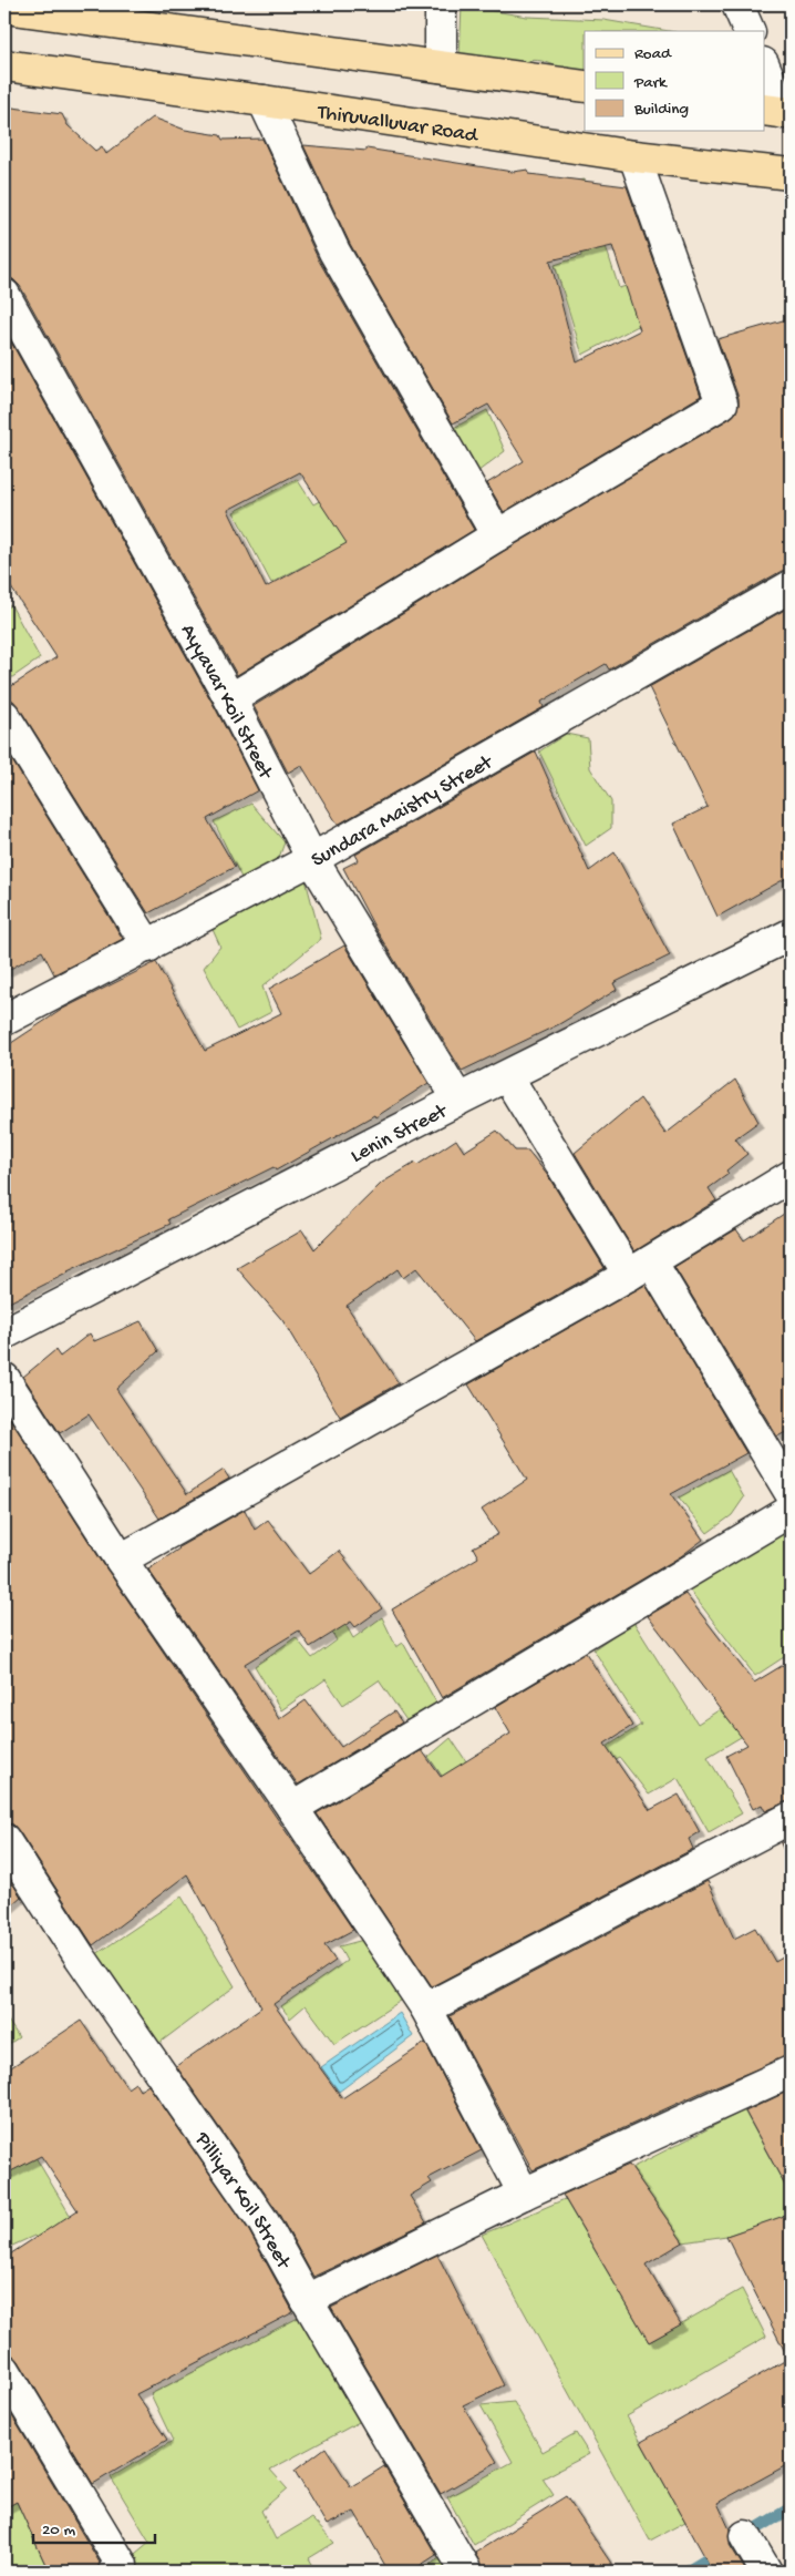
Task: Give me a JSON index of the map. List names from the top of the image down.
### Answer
{
  "streets": {
    "main road": ["Thiruvalluvar Road"],
    "street": [
      "Ayyavar Koil Street",
      "Sundara Maistry Street",
      "Lenin Street",
      "Pilliyar Koil Street"
    ]
  },
  "crossings": [
    ["Ayyavar Koil Street", "Sundara Maistry Street"],
    ["Ayyavar Koil Street", "Lenin Street"]
  ],
  "legend": ["Road", "Park", "Building"],
  "scale_bar": "20 m"
}
